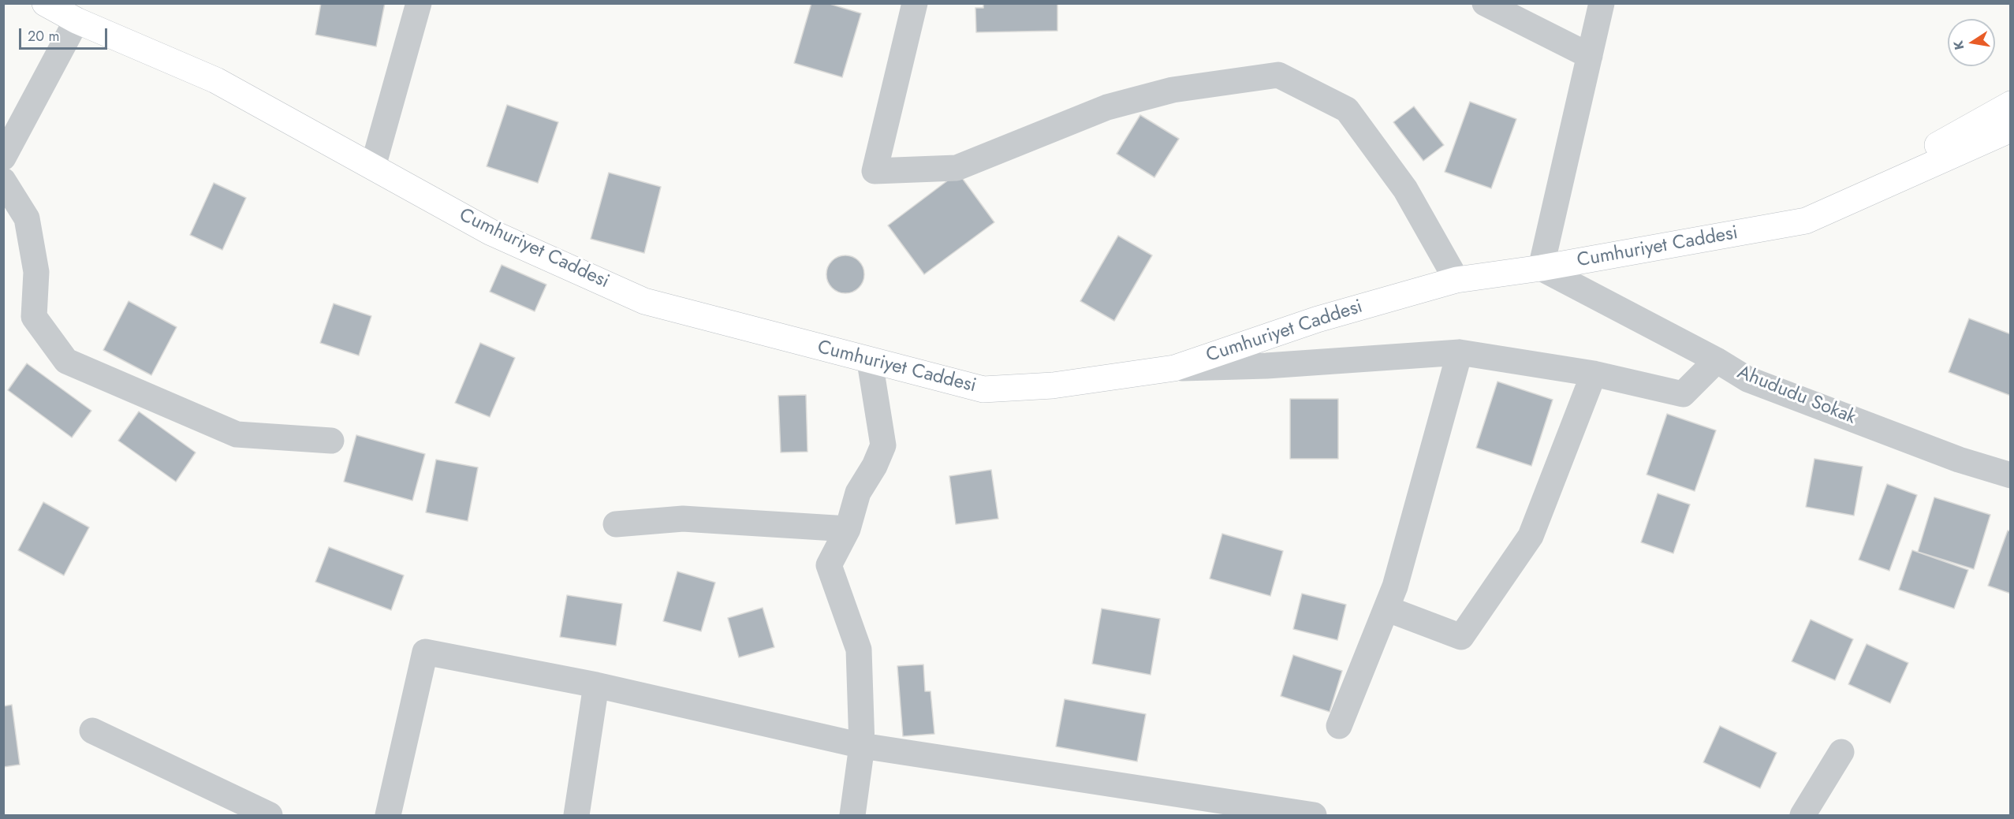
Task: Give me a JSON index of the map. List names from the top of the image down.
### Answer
{
  "streets": {
    "street": ["Cumhuriyet Caddesi", "Ahududu Sokak"]
  },
  "crossings": [
    ["Cumhuriyet Caddesi", "Ahududu Sokak"]
  ],
  "scale_bar": "20 m",
  "north": "left"
}
